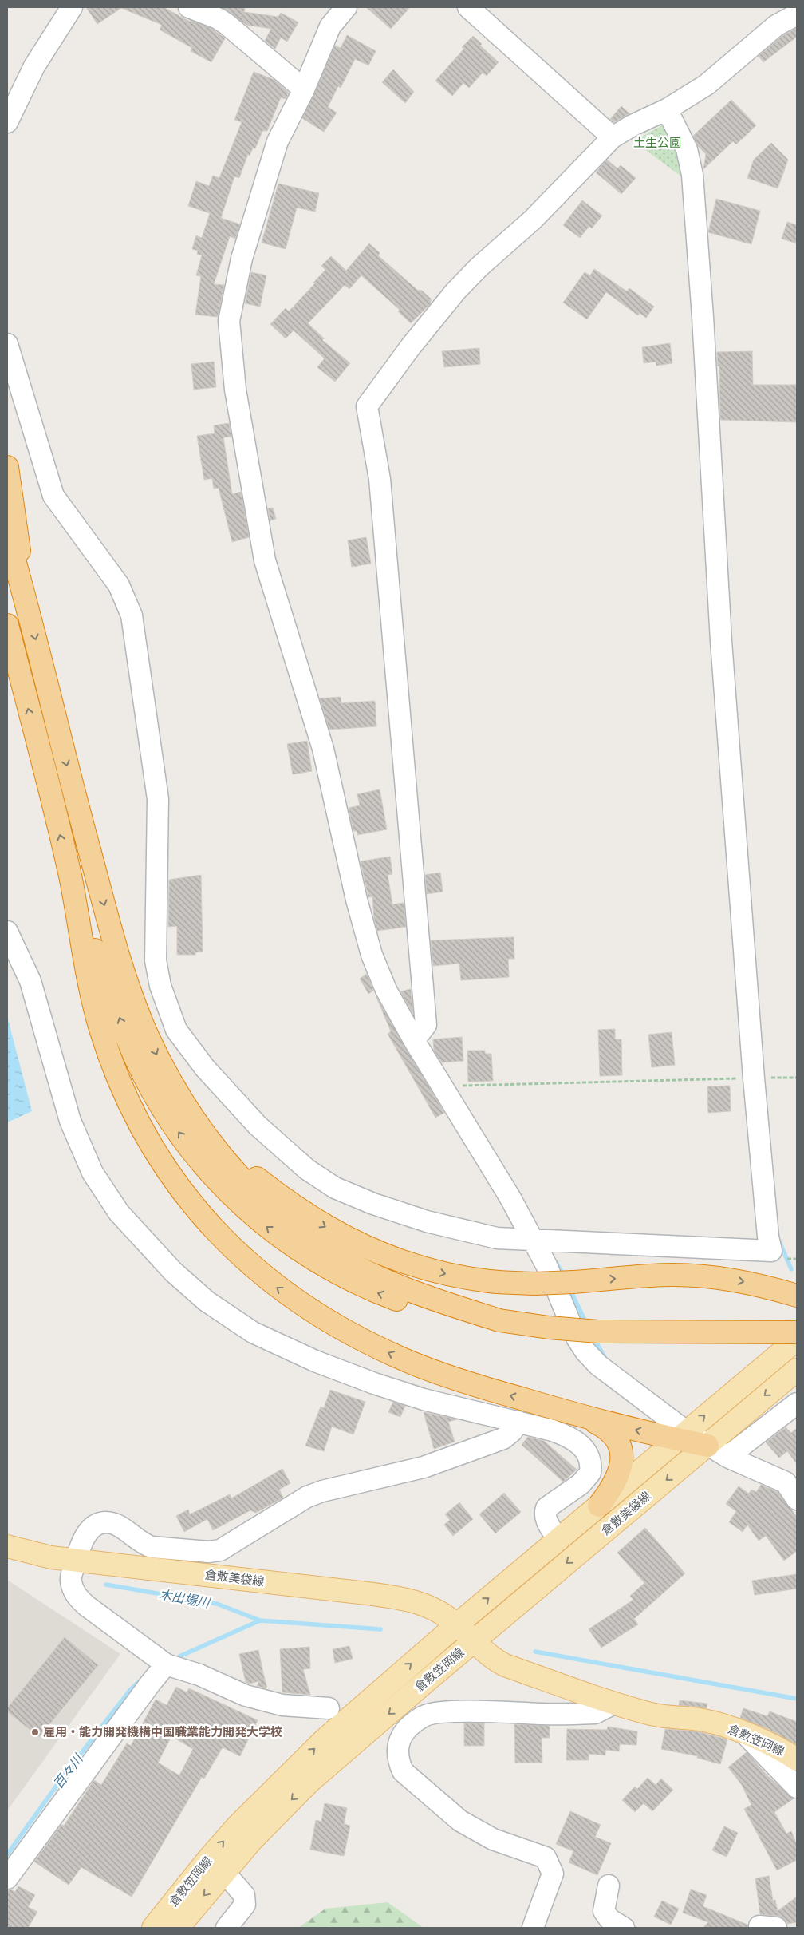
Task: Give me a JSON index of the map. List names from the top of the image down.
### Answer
{
  "streets": {
    "main road": ["倉敷美袋線", "倉敷笠岡線"]
  },
  "crossings": [
    ["倉敷美袋線", "倉敷笠岡線"]
  ],
  "water": ["木出場川", "百々川"],
  "parks": ["土生公園"],
  "places": ["雇用・能力開発機構中国職業能力開発大学校"]
}
